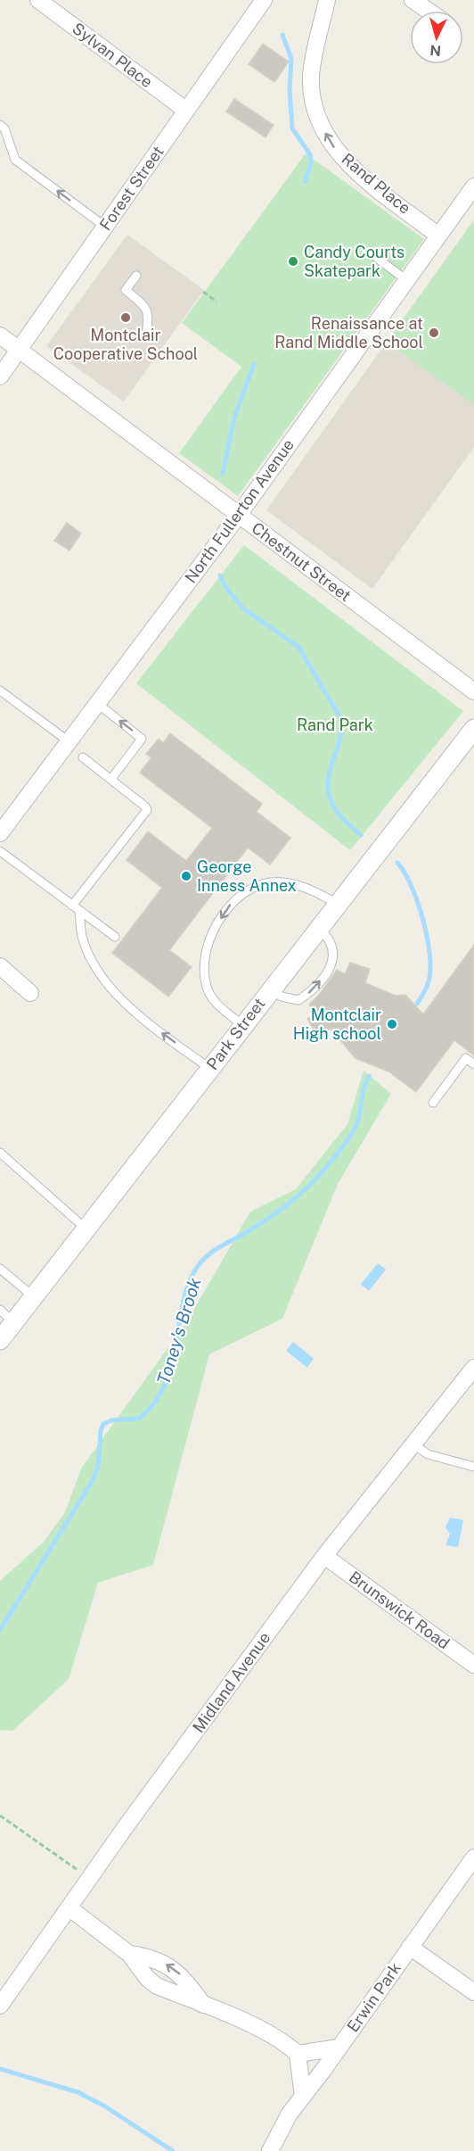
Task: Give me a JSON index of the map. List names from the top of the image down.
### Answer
{
  "streets": {
    "street": [
      "Sylvan Place",
      "Rand Place",
      "Forest Street",
      "North Fullerton Avenue",
      "Chestnut Street",
      "Park Street",
      "Brunswick Road",
      "Midland Avenue",
      "Erwin Park"
    ]
  },
  "crossings": [
    ["Sylvan Place", "Forest Street"],
    ["Rand Place", "North Fullerton Avenue"],
    ["Forest Street", "Chestnut Street"],
    ["North Fullerton Avenue", "Chestnut Street"],
    ["Brunswick Road", "Midland Avenue"]
  ],
  "one_way": ["Rand Place"],
  "water": ["Toney's Brook"],
  "parks": ["Rand Park"],
  "places": [
    "Candy Courts Skatepark",
    "Montclair Cooperative School",
    "Renaissance at Rand Middle School",
    "George Inness Annex",
    "Montclair High school"
  ],
  "north": "bottom"
}
